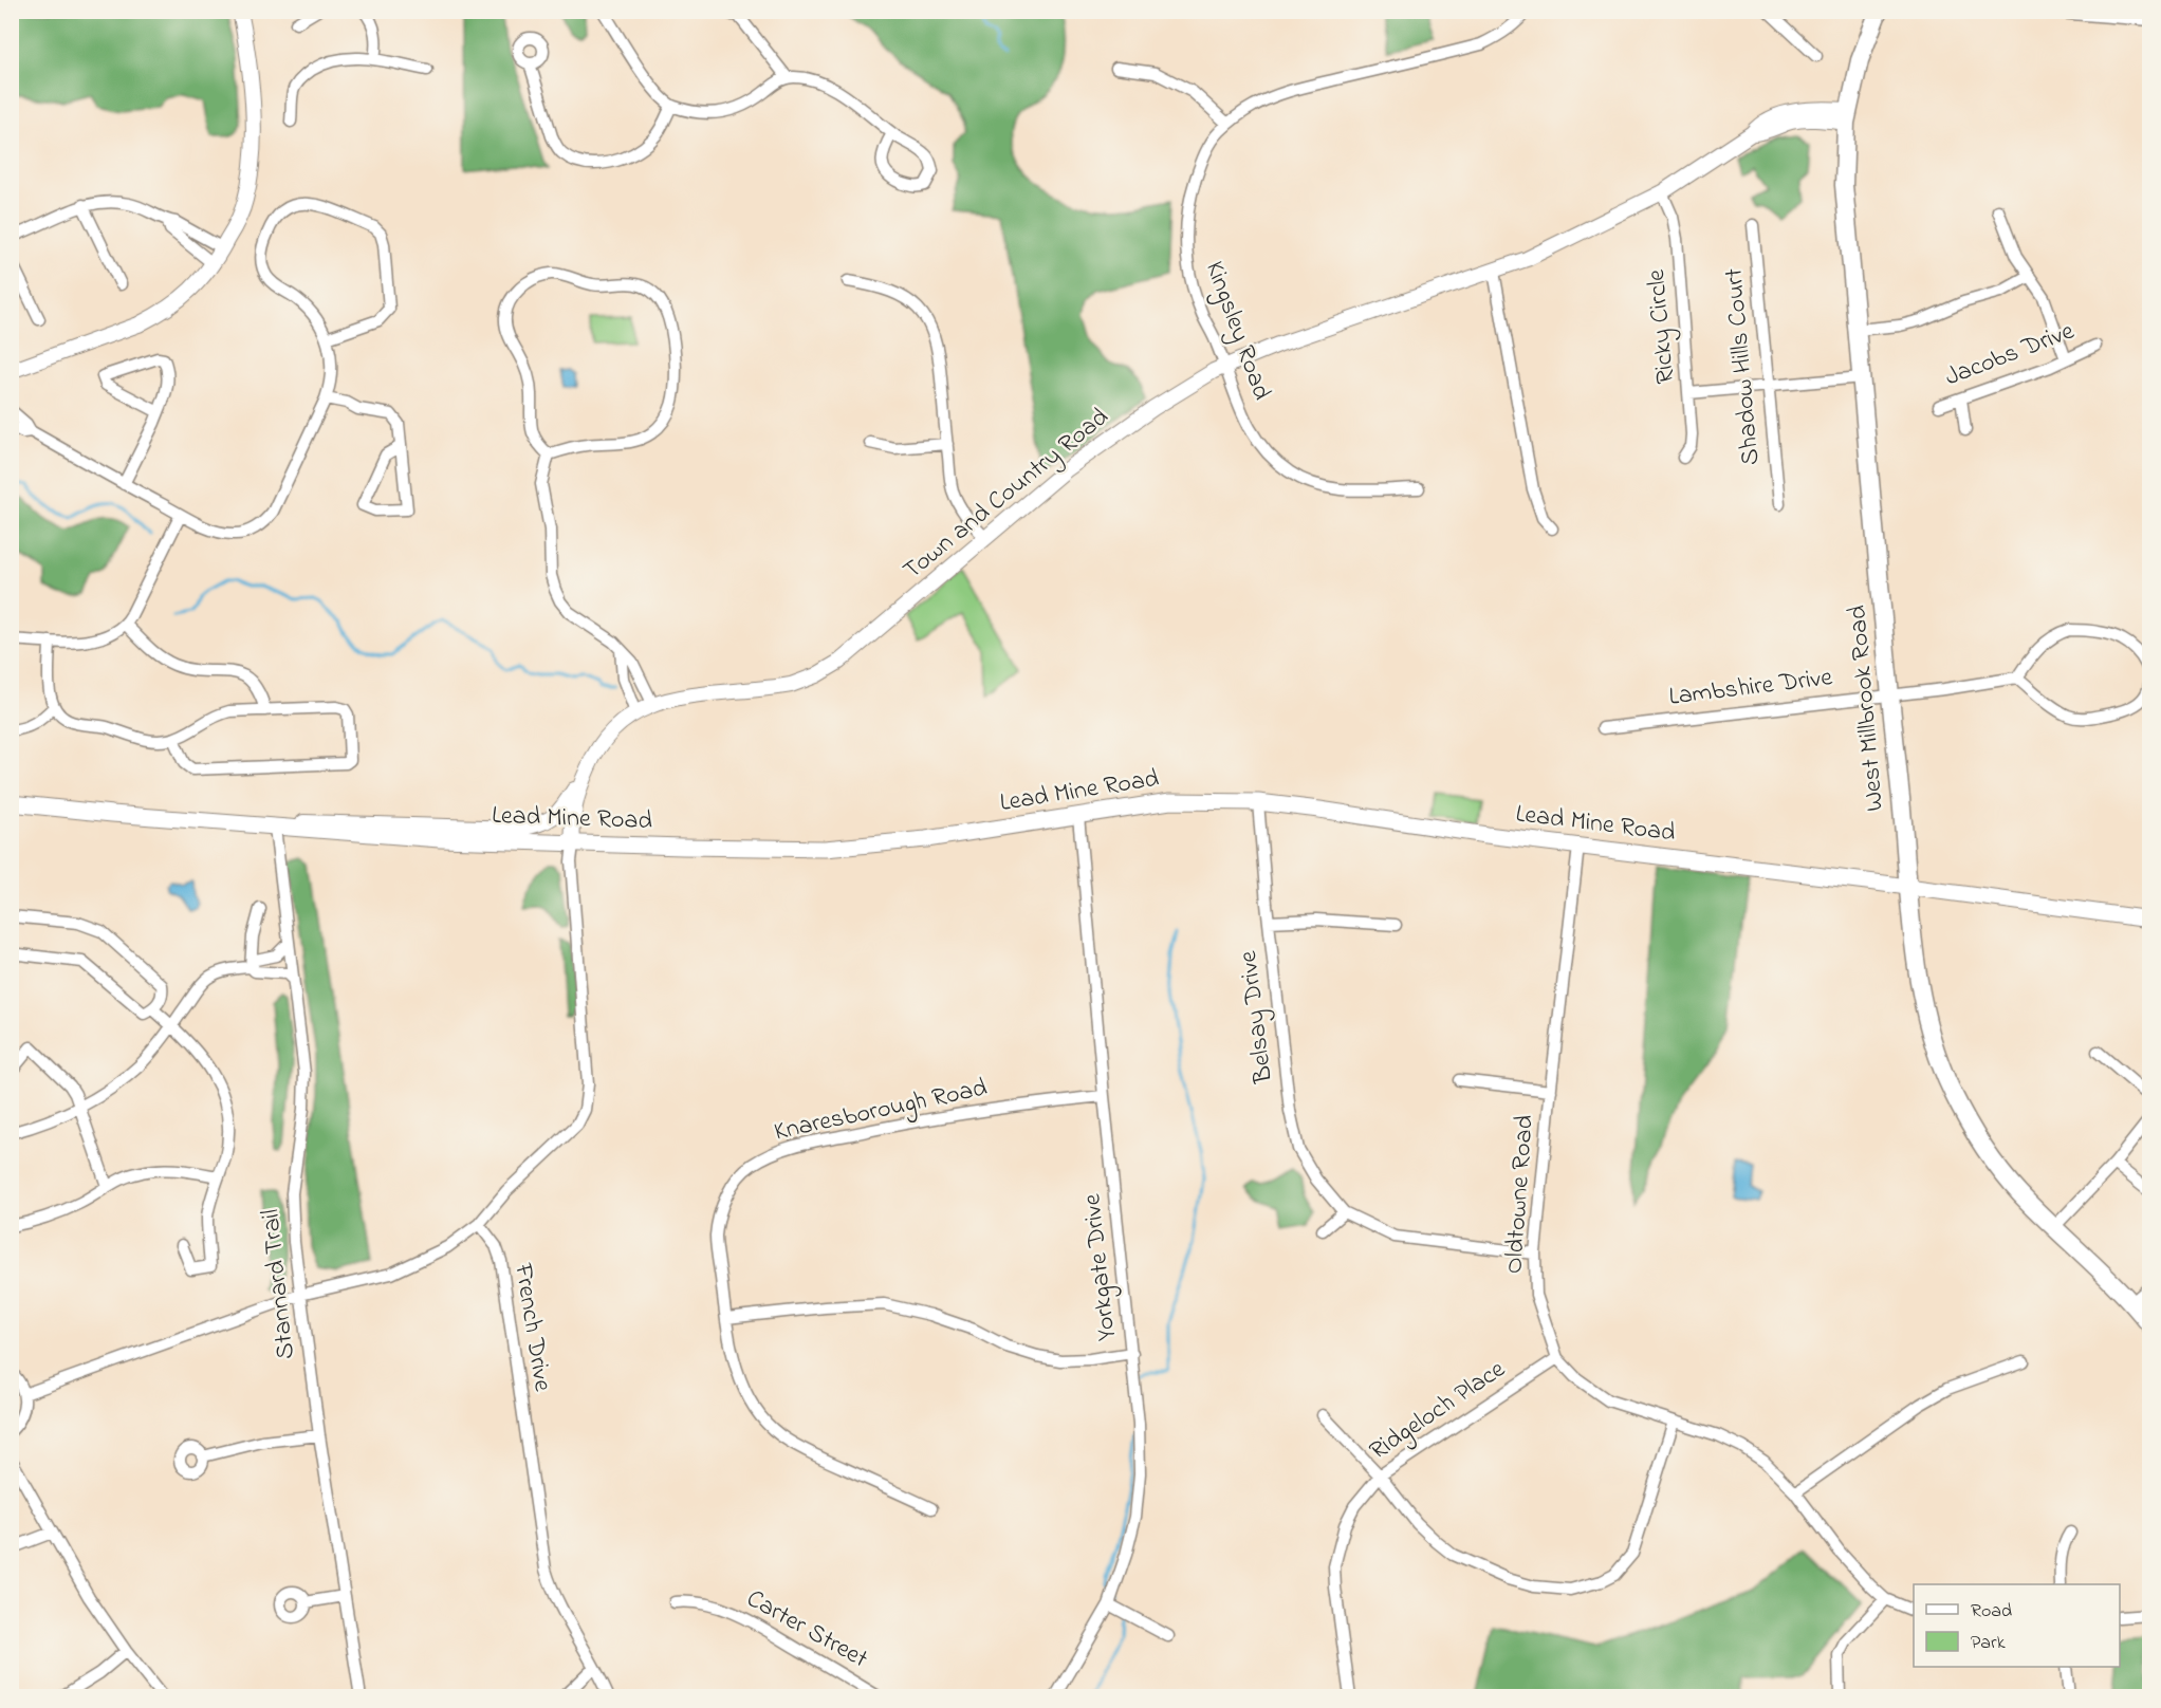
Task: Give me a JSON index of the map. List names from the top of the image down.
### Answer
{
  "streets": {
    "main road": ["West Millbrook Road", "Lead Mine Road"],
    "street": [
      "Ricky Circle",
      "Kingsley Road",
      "Jacobs Drive",
      "Shadow Hills Court",
      "Town and Country Road",
      "Lambshire Drive",
      "Belsay Drive",
      "Knaresborough Road",
      "Oldtowne Road",
      "Yorkgate Drive",
      "Stannard Trail",
      "French Drive",
      "Ridgeloch Place",
      "Carter Street"
    ]
  },
  "crossings": [
    ["Ricky Circle", "Town and Country Road"],
    ["Kingsley Road", "Town and Country Road"],
    ["Town and Country Road", "West Millbrook Road"],
    ["Town and Country Road", "Lead Mine Road"],
    ["Lambshire Drive", "West Millbrook Road"],
    ["West Millbrook Road", "Lead Mine Road"],
    ["Lead Mine Road", "Belsay Drive"],
    ["Lead Mine Road", "Oldtowne Road"],
    ["Lead Mine Road", "Yorkgate Drive"],
    ["Lead Mine Road", "Stannard Trail"],
    ["Belsay Drive", "Oldtowne Road"],
    ["Knaresborough Road", "Yorkgate Drive"],
    ["Oldtowne Road", "Ridgeloch Place"]
  ],
  "legend": ["Road", "Park"]
}
